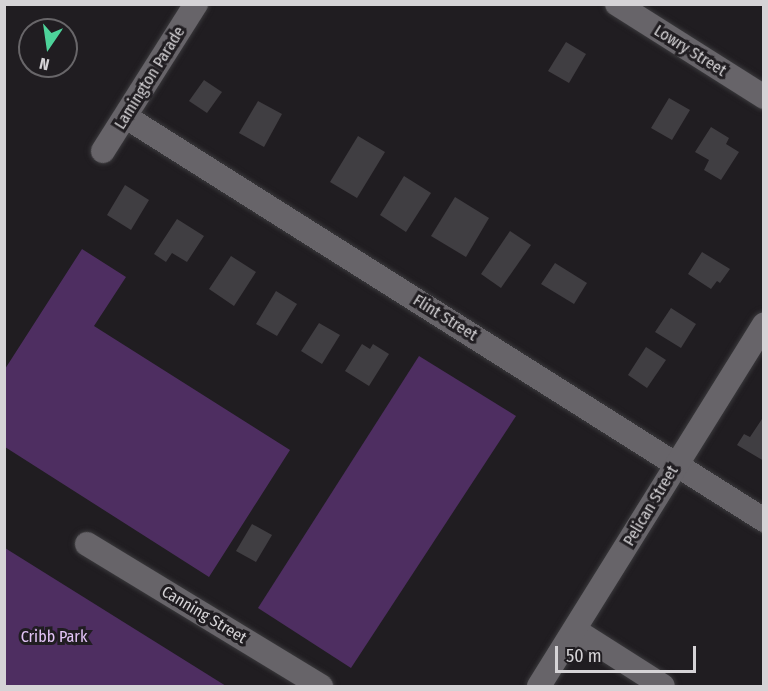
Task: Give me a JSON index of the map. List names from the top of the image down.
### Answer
{
  "streets": {
    "street": [
      "Lowry Street",
      "Lamington Parade",
      "Flint Street",
      "Pelican Street",
      "Canning Street"
    ]
  },
  "crossings": [
    ["Lamington Parade", "Flint Street"],
    ["Flint Street", "Pelican Street"]
  ],
  "parks": ["Cribb Park"],
  "scale_bar": "50 m",
  "north": "bottom"
}
